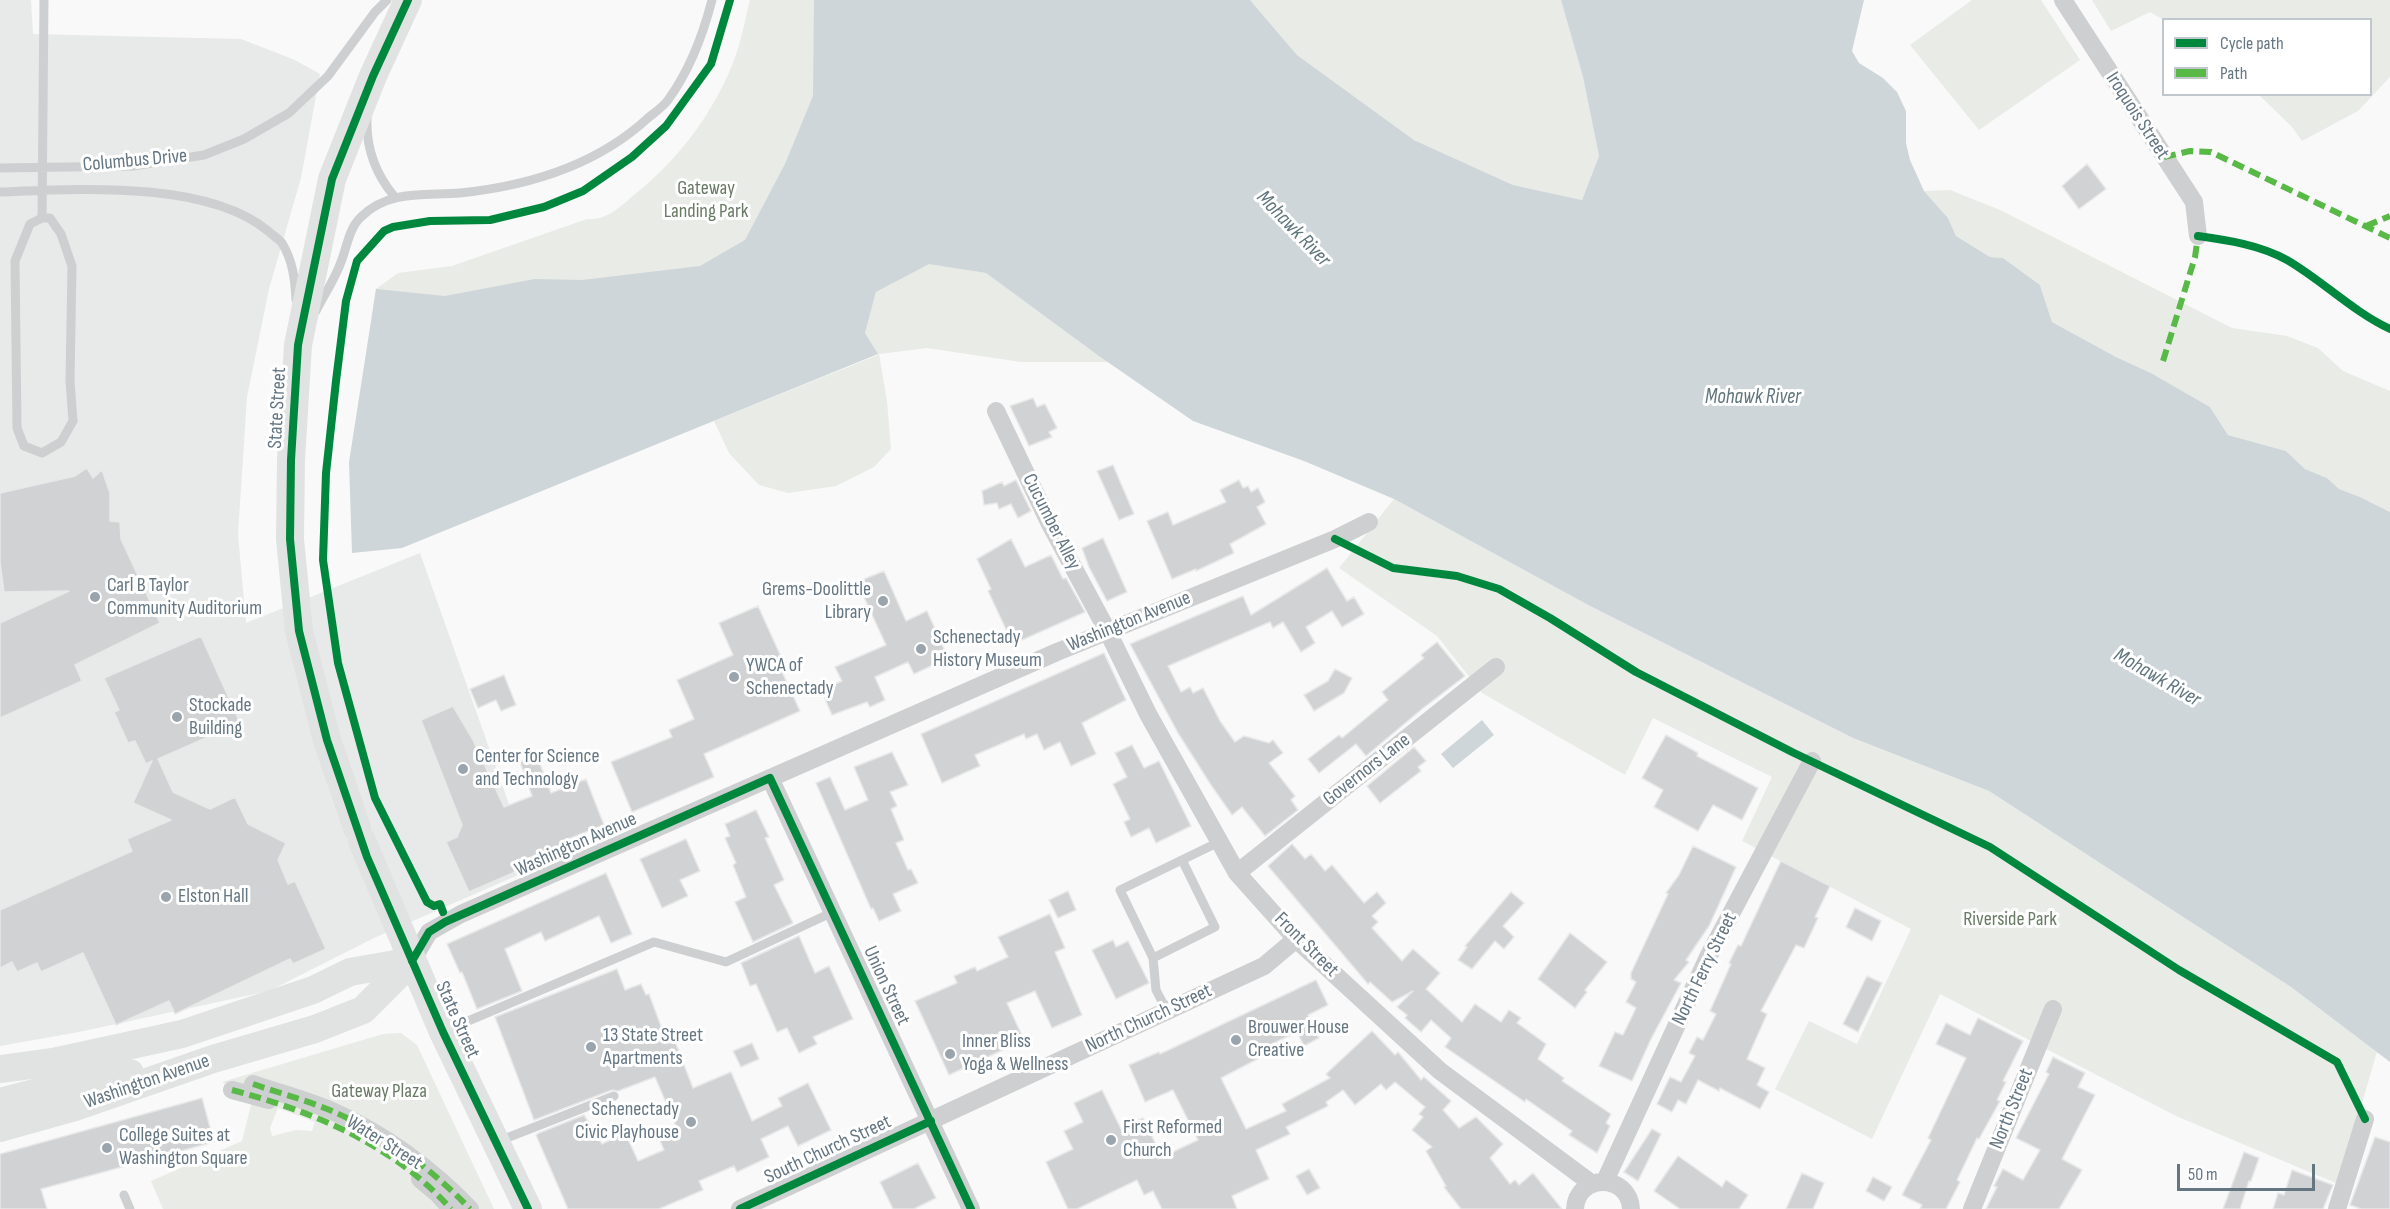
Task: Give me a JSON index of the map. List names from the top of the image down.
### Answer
{
  "streets": {
    "main road": ["State Street", "Washington Avenue"],
    "street": [
      "Iroquois Street",
      "Cucumber Alley",
      "Governors Lane",
      "Front Street",
      "North Ferry Street",
      "Union Street",
      "North Church Street",
      "North Street",
      "Water Street",
      "South Church Street"
    ],
    "lane": ["Columbus Drive"]
  },
  "crossings": [
    ["Columbus Drive", "State Street"],
    ["State Street", "Washington Avenue"],
    ["Cucumber Alley", "Washington Avenue"],
    ["Cucumber Alley", "Front Street"],
    ["Washington Avenue", "Front Street"],
    ["Washington Avenue", "Union Street"],
    ["Governors Lane", "Front Street"],
    ["Front Street", "North Ferry Street"],
    ["Front Street", "North Church Street"],
    ["Union Street", "North Church Street"],
    ["Union Street", "South Church Street"],
    ["North Church Street", "South Church Street"]
  ],
  "water": ["Mohawk River"],
  "parks": ["Gateway Landing Park", "Riverside Park", "Gateway Plaza"],
  "places": [
    "Carl B Taylor Community Auditorium",
    "Grems-Doolittle Library",
    "Schenectady History Museum",
    "YWCA of Schenectady",
    "Stockade Building",
    "Center for Science and Technology",
    "Elston Hall",
    "Brouwer House Creative",
    "13 State Street Apartments",
    "Inner Bliss Yoga & Wellness",
    "Schenectady Civic Playhouse",
    "First Reformed Church",
    "College Suites at Washington Square"
  ],
  "legend": ["Cycle path", "Path"],
  "scale_bar": "50 m"
}
